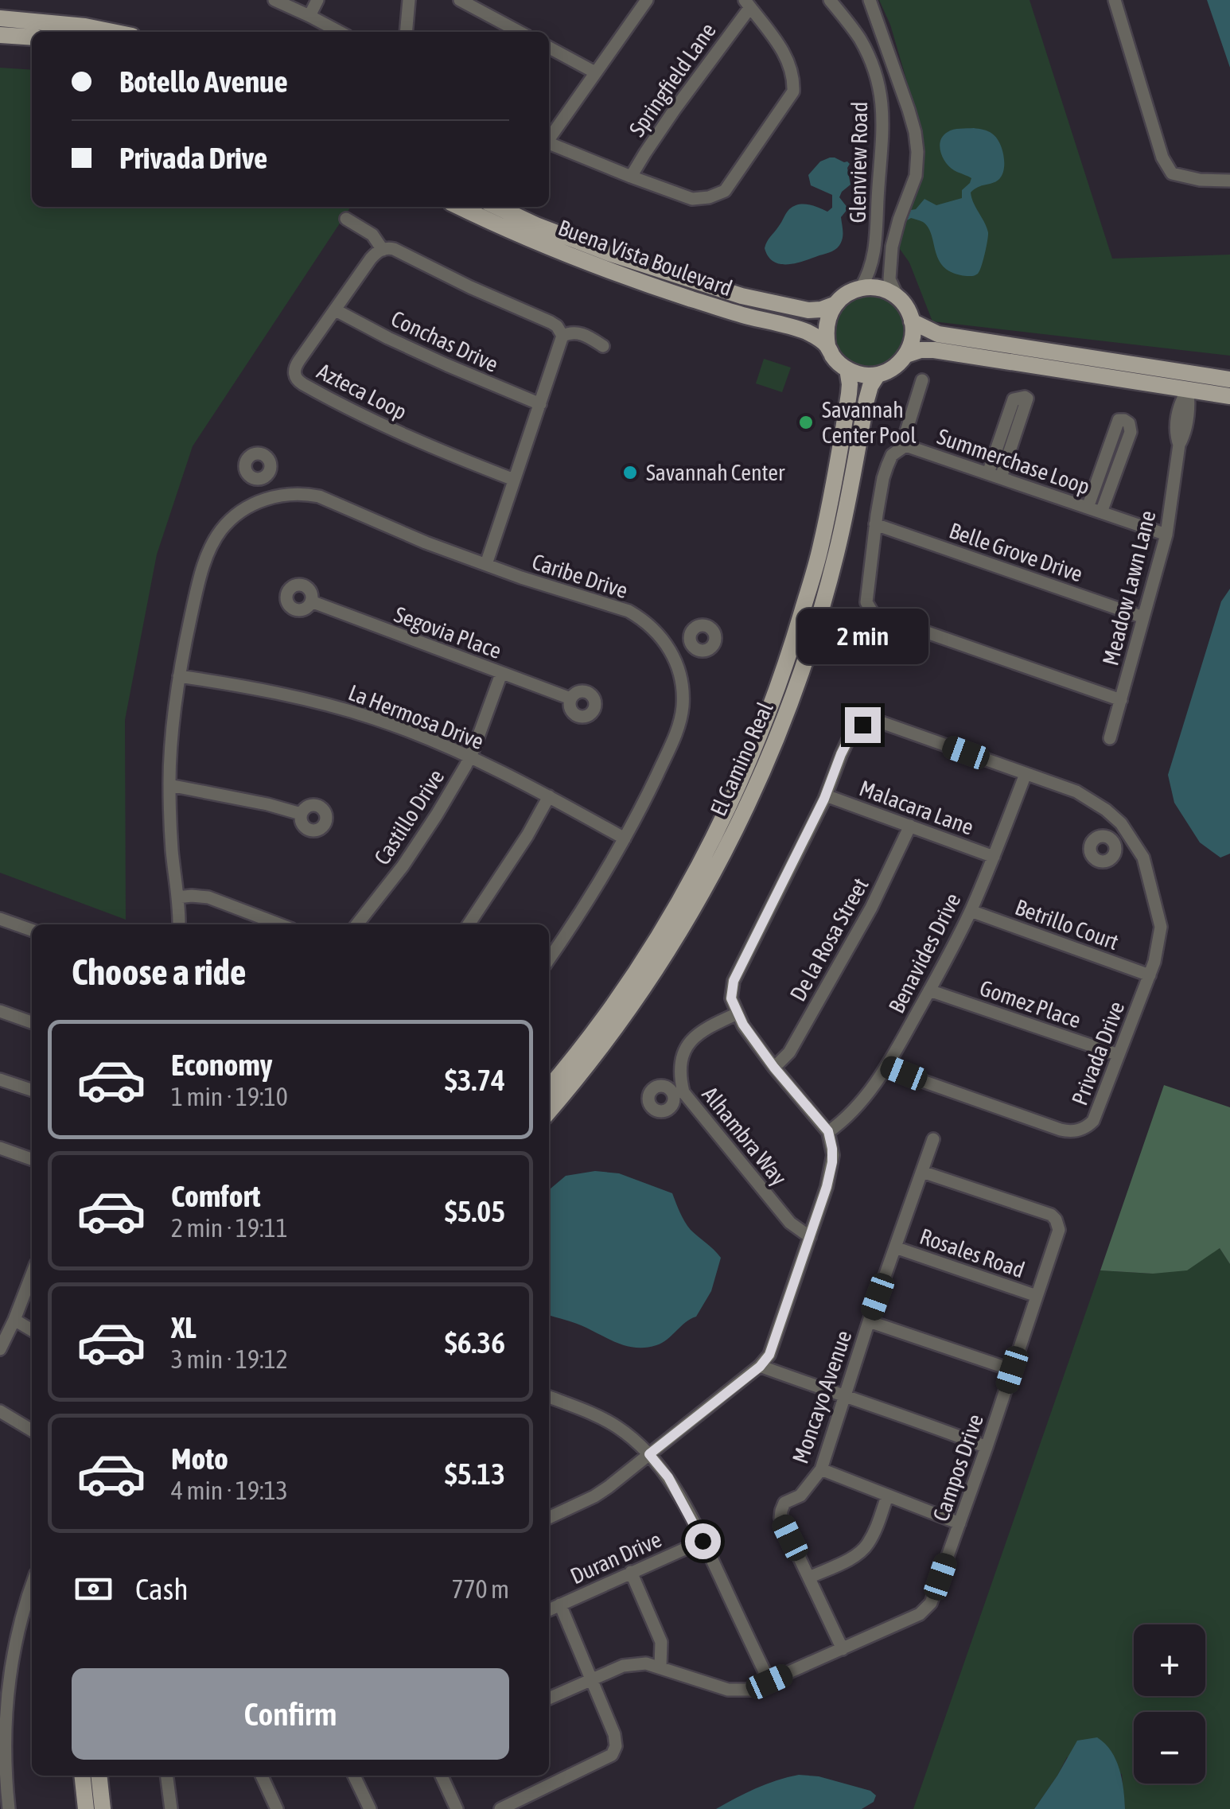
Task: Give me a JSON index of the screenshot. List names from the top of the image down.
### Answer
{
  "streets": {
    "main road": ["Buena Vista Boulevard", "El Camino Real"],
    "street": [
      "Springfield Lane",
      "Glenview Road",
      "Conchas Drive",
      "Azteca Loop",
      "Summerchase Loop",
      "Belle Grove Drive",
      "Caribe Drive",
      "Meadow Lawn Lane",
      "Segovia Place",
      "La Hermosa Drive",
      "Malacara Lane",
      "Castillo Drive",
      "Betrillo Court",
      "De la Rosa Street",
      "Benavides Drive",
      "Gomez Place",
      "Privada Drive",
      "Alhambra Way",
      "Rosales Road",
      "Moncayo Avenue",
      "Campos Drive",
      "Duran Drive"
    ]
  },
  "crossings": [
    ["Glenview Road", "Buena Vista Boulevard"],
    ["Glenview Road", "El Camino Real"],
    ["Buena Vista Boulevard", "El Camino Real"],
    ["Conchas Drive", "Azteca Loop"],
    ["Summerchase Loop", "Belle Grove Drive"],
    ["Summerchase Loop", "Meadow Lawn Lane"],
    ["Belle Grove Drive", "Meadow Lawn Lane"],
    ["Caribe Drive", "La Hermosa Drive"],
    ["Segovia Place", "Castillo Drive"],
    ["La Hermosa Drive", "Castillo Drive"],
    ["Malacara Lane", "De la Rosa Street"],
    ["Malacara Lane", "Benavides Drive"],
    ["Malacara Lane", "Privada Drive"],
    ["Betrillo Court", "Benavides Drive"],
    ["Betrillo Court", "Privada Drive"],
    ["Benavides Drive", "Gomez Place"],
    ["Benavides Drive", "Privada Drive"],
    ["Gomez Place", "Privada Drive"],
    ["Privada Drive", "Alhambra Way"],
    ["Rosales Road", "Moncayo Avenue"],
    ["Rosales Road", "Campos Drive"],
    ["Moncayo Avenue", "Campos Drive"]
  ],
  "places": ["Savannah Center Pool", "Savannah Center"],
  "page": {
    "banner": ["Botello Avenue", "Privada Drive"],
    "bubble": "2 min",
    "heading": "Choose a ride",
    "list": [
      {
        "name": "Economy",
        "note": "1 min · 19:10",
        "value": "$3.74"
      },
      {
        "name": "Comfort",
        "note": "2 min · 19:11",
        "value": "$5.05"
      },
      {
        "name": "XL",
        "note": "3 min · 19:12",
        "value": "$6.36"
      },
      {
        "name": "Moto",
        "note": "4 min · 19:13",
        "value": "$5.13"
      }
    ],
    "pay": ["Cash", "770 m"],
    "map_buttons": ["+", "−"],
    "buttons": "Confirm"
  }
}
